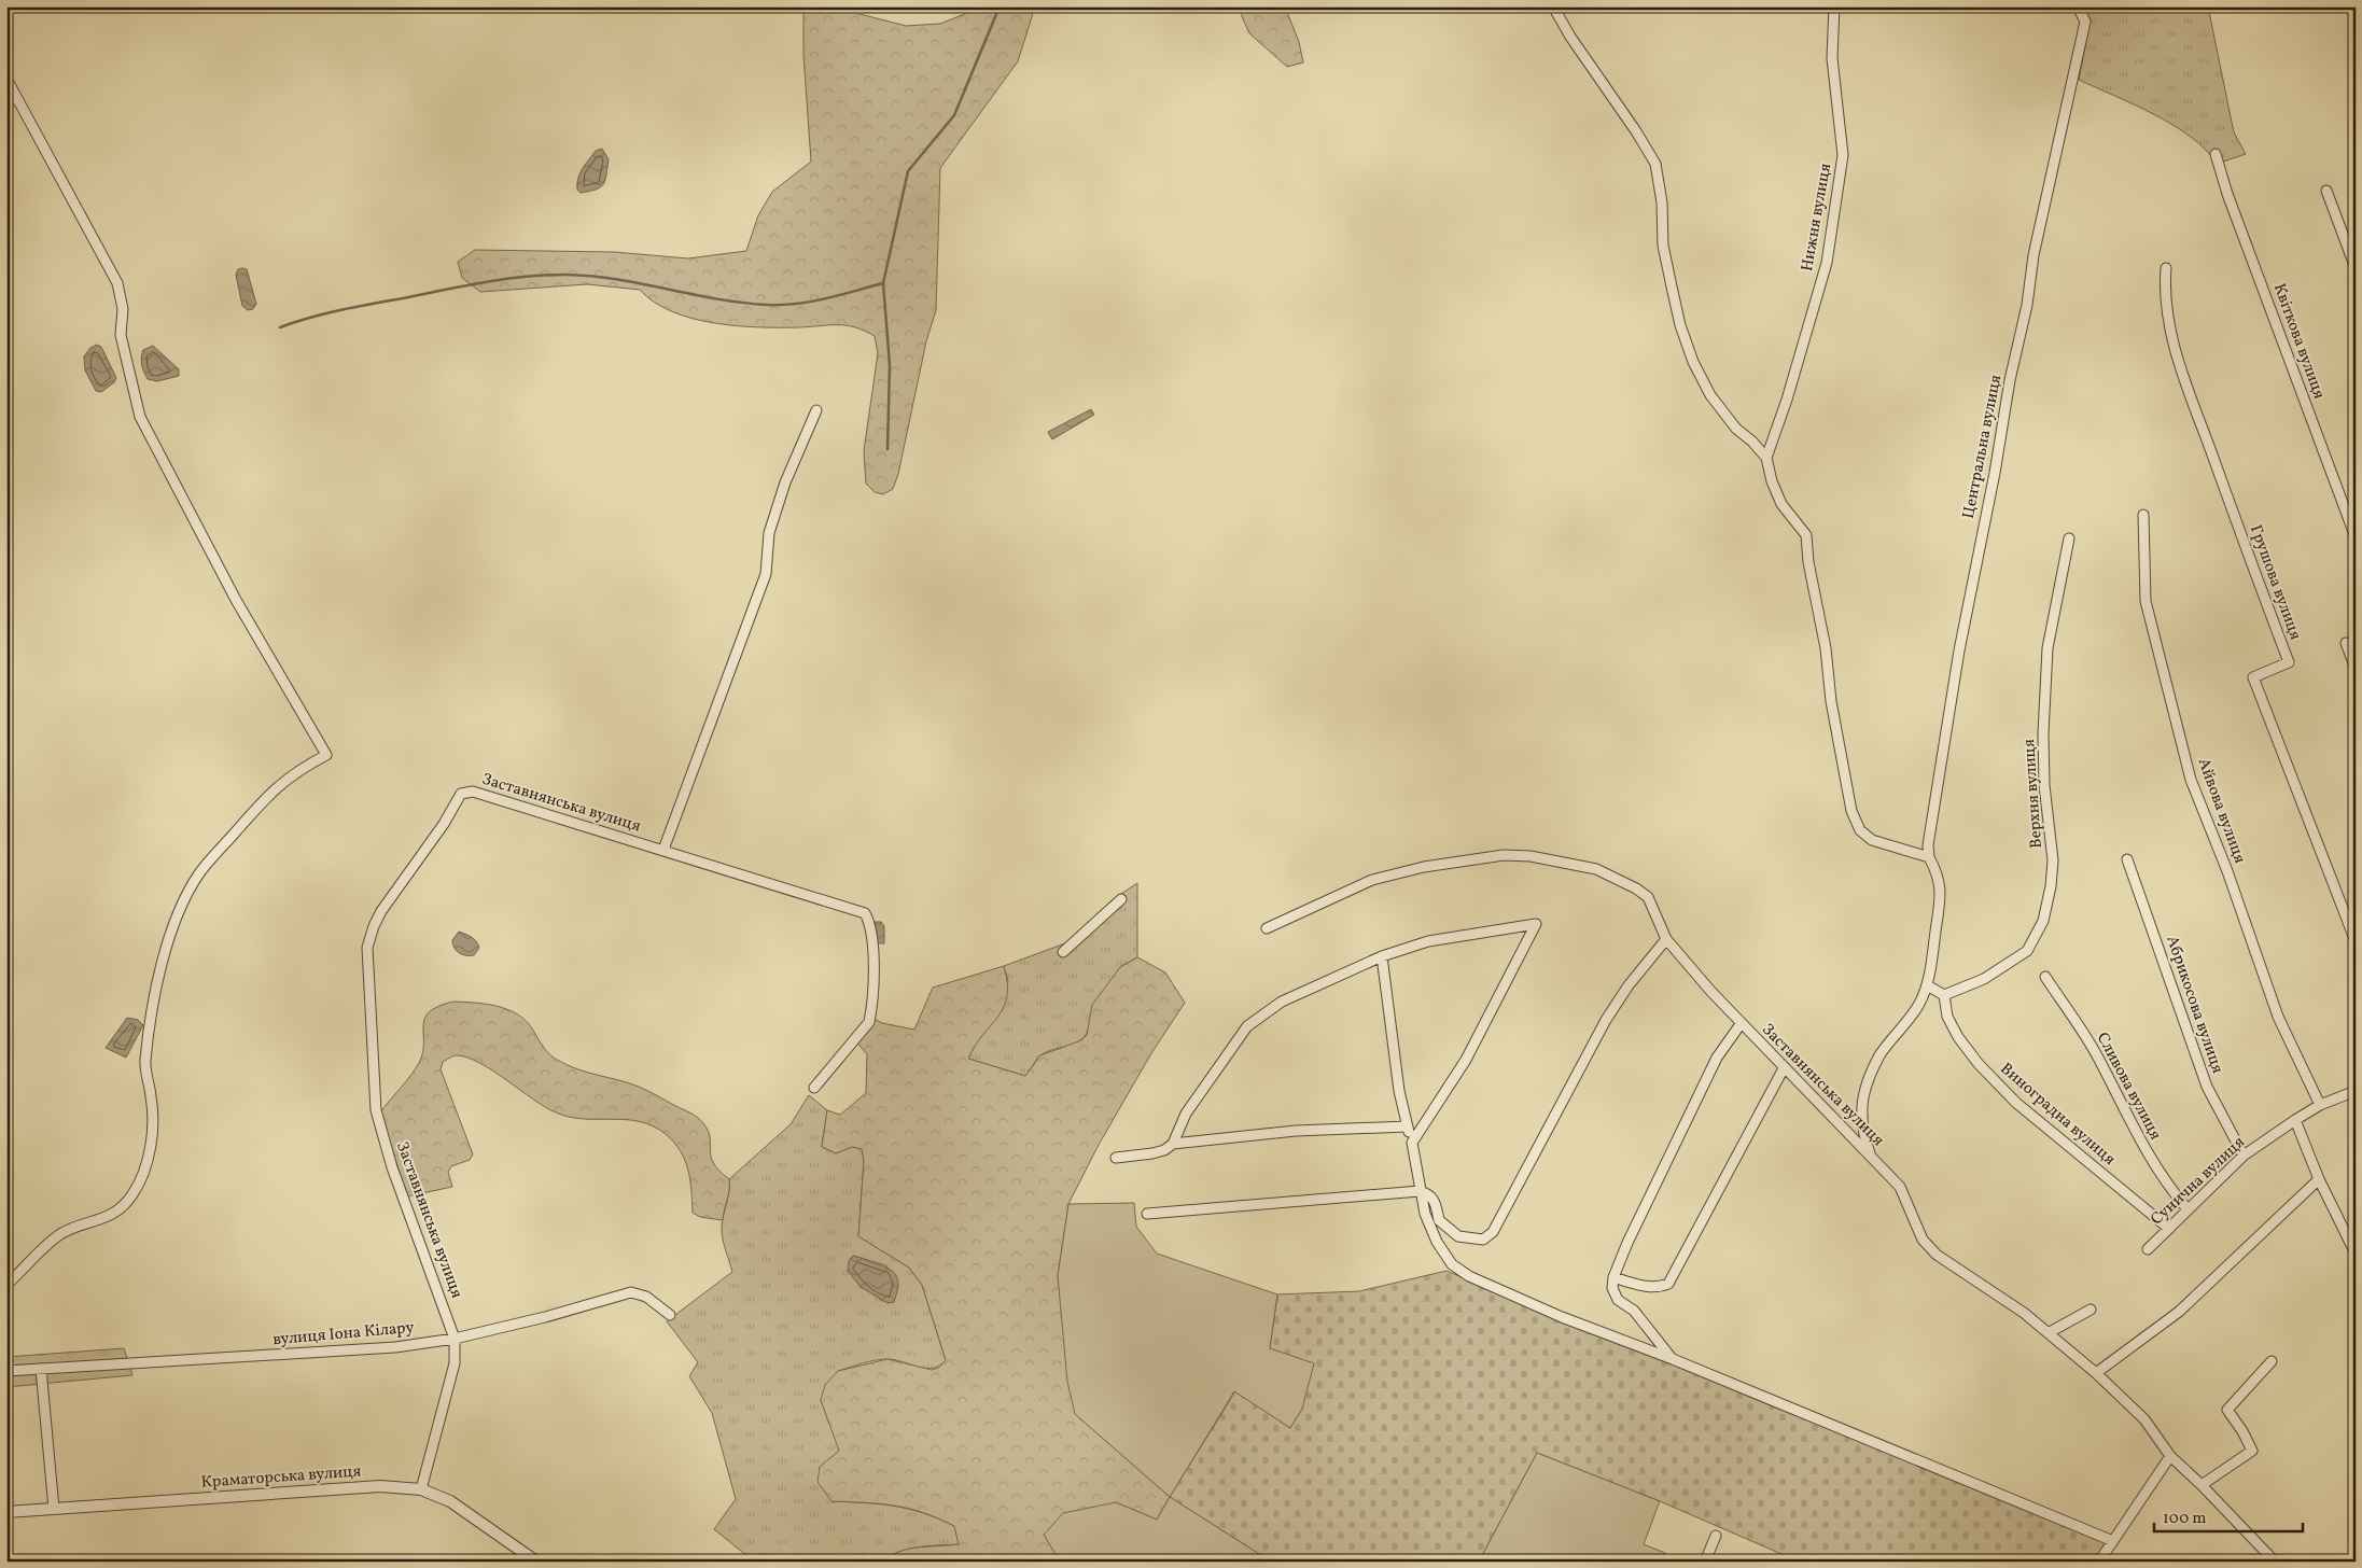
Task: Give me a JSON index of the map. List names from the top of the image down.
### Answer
{
  "streets": {
    "street": [
      "Нижня вулиця",
      "Квіткова вулиця",
      "Центральна вулиця",
      "Грушова вулиця",
      "Верхня вулиця",
      "Заставнянська вулиця",
      "Айвова вулиця",
      "Абрикосова вулиця",
      "Сливова вулиця",
      "Виноградна вулиця",
      "Сунична вулиця",
      "вулиця Іона Кілару",
      "Краматорська вулиця"
    ]
  },
  "crossings": [
    ["Верхня вулиця", "Виноградна вулиця"],
    ["Заставнянська вулиця", "вулиця Іона Кілару"],
    ["Заставнянська вулиця", "Краматорська вулиця"],
    ["Айвова вулиця", "Сунична вулиця"],
    ["Абрикосова вулиця", "Сунична вулиця"],
    ["Сливова вулиця", "Сунична вулиця"],
    ["Виноградна вулиця", "Сунична вулиця"]
  ],
  "scale_bar": "100 m"
}
